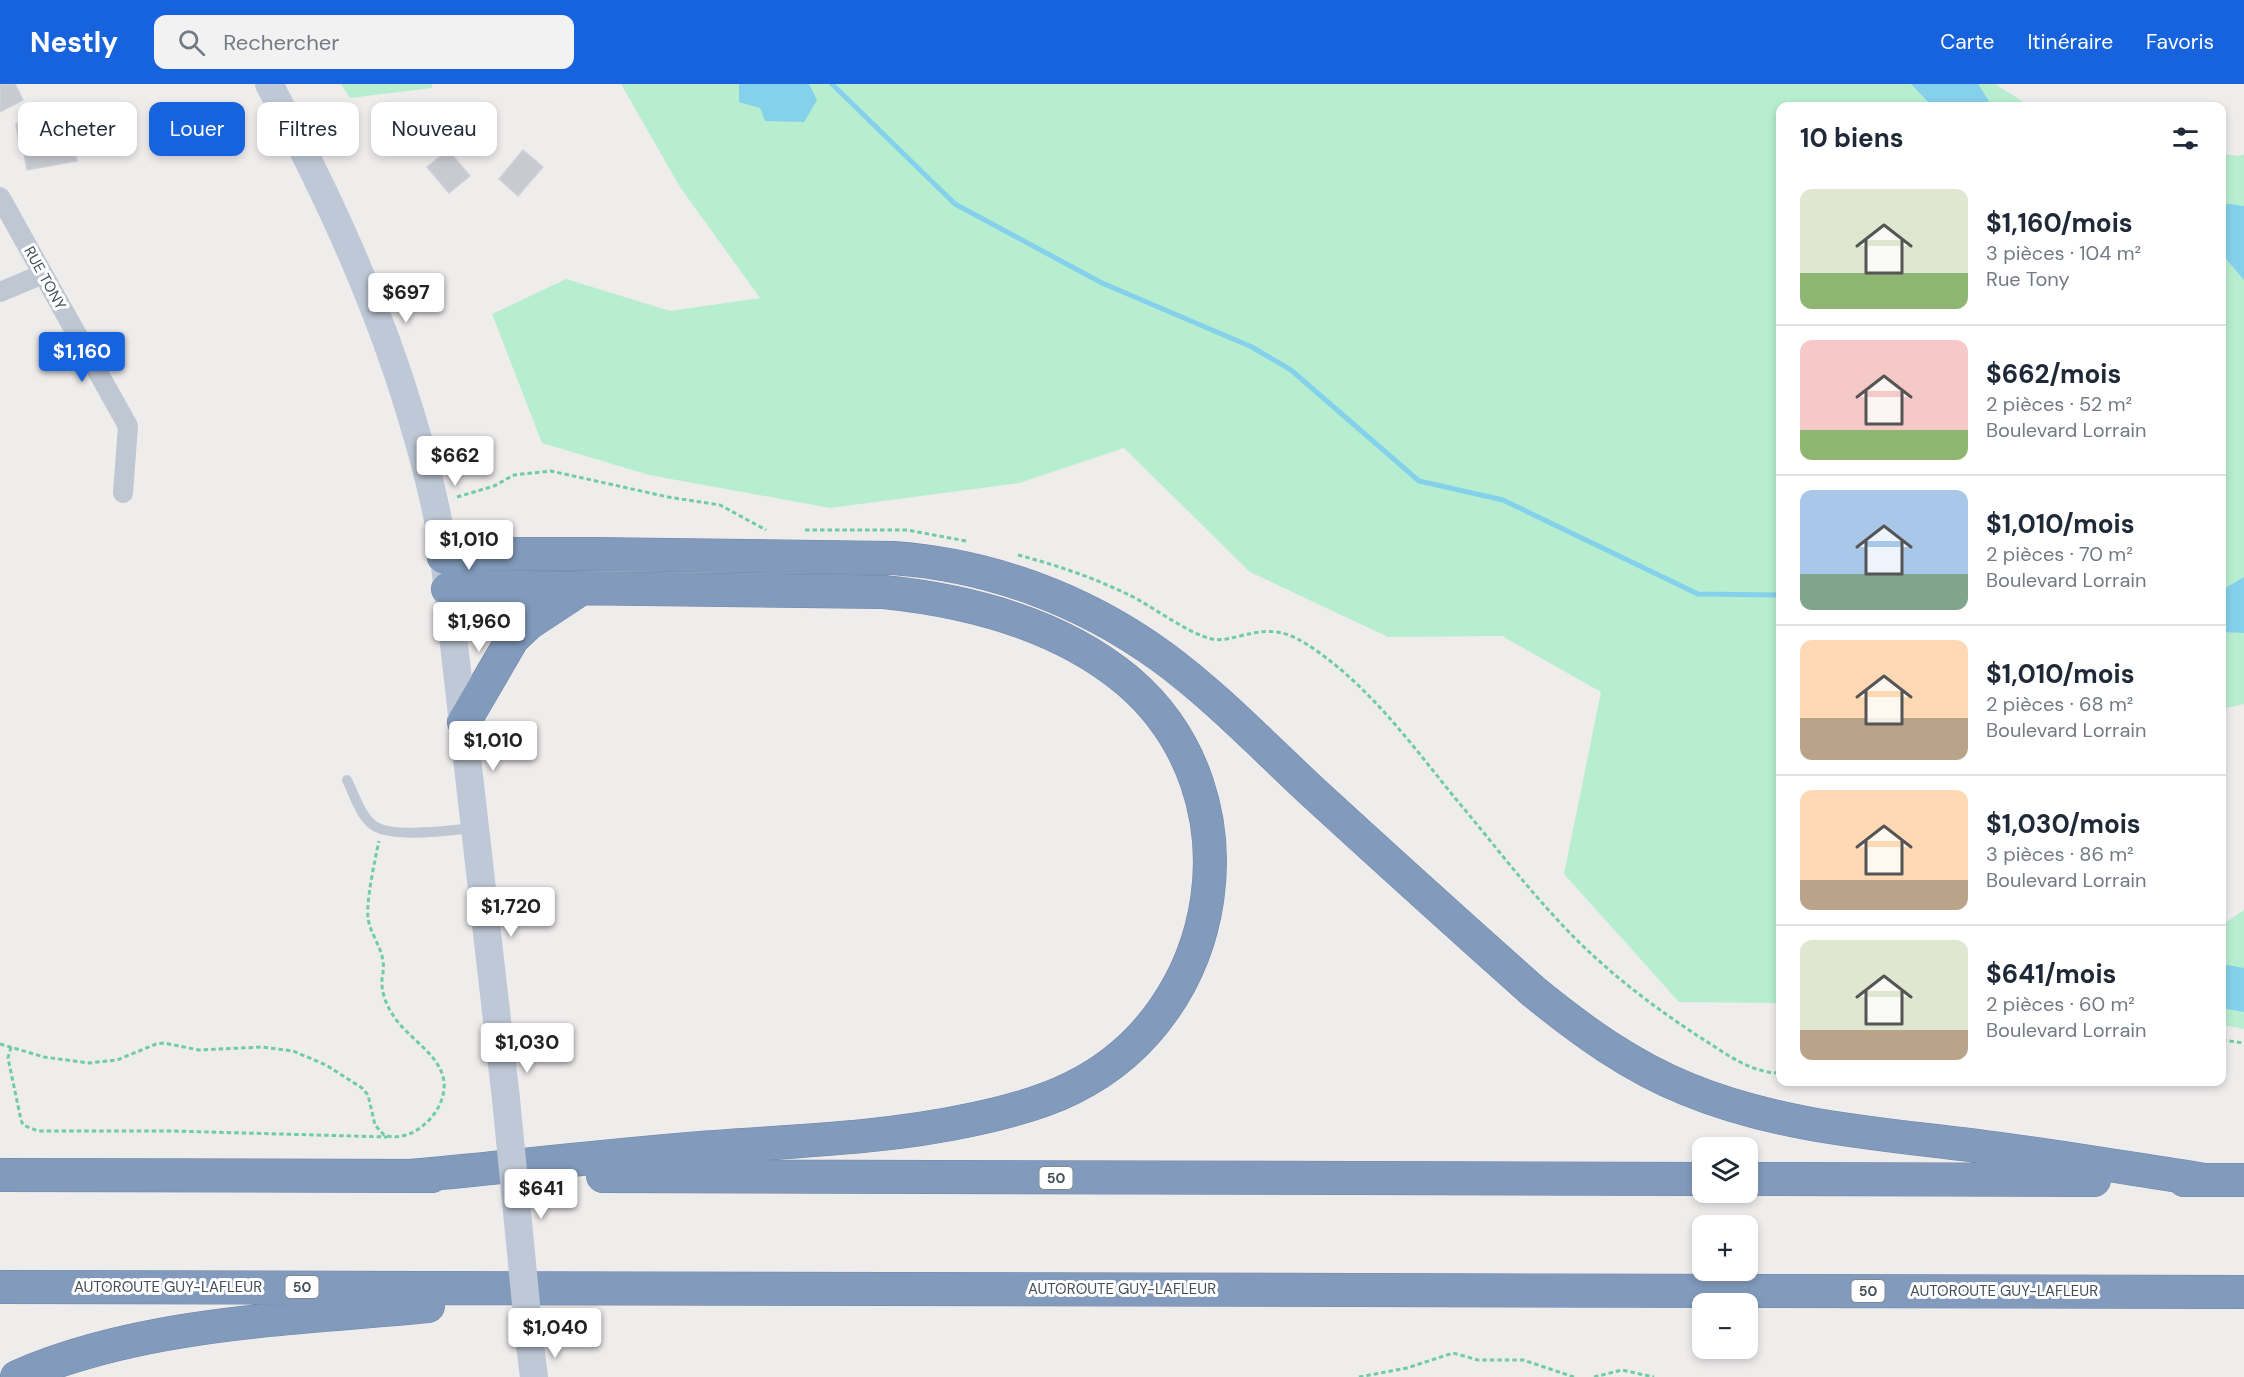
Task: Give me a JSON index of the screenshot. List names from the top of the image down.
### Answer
{
  "streets": {
    "highway": ["50", "AUTOROUTE GUY-LAFLEUR"],
    "street": ["RUE TONY"]
  },
  "page": {
    "header": "Nestly",
    "search": "Rechercher",
    "nav": ["Carte", "Itinéraire", "Favoris"],
    "chip": [
      "Acheter",
      "Louer",
      "Filtres",
      "Nouveau"
    ],
    "heading": "10 biens",
    "list": [
      {
        "name": "$1,160/mois",
        "note": "3 pièces · 104 m² · Rue Tony"
      },
      {
        "name": "$662/mois",
        "note": "2 pièces · 52 m² · Boulevard Lorrain"
      },
      {
        "name": "$1,010/mois",
        "note": "2 pièces · 70 m² · Boulevard Lorrain"
      },
      {
        "name": "$1,010/mois",
        "note": "2 pièces · 68 m² · Boulevard Lorrain"
      },
      {
        "name": "$1,030/mois",
        "note": "3 pièces · 86 m² · Boulevard Lorrain"
      },
      {
        "name": "$641/mois",
        "note": "2 pièces · 60 m² · Boulevard Lorrain"
      }
    ],
    "price": [
      "$697",
      "$1,160",
      "$662",
      "$1,010",
      "$1,960",
      "$1,010",
      "$1,720",
      "$1,030",
      "$641",
      "$1,040"
    ],
    "map_buttons": ["+", "−"]
  }
}
